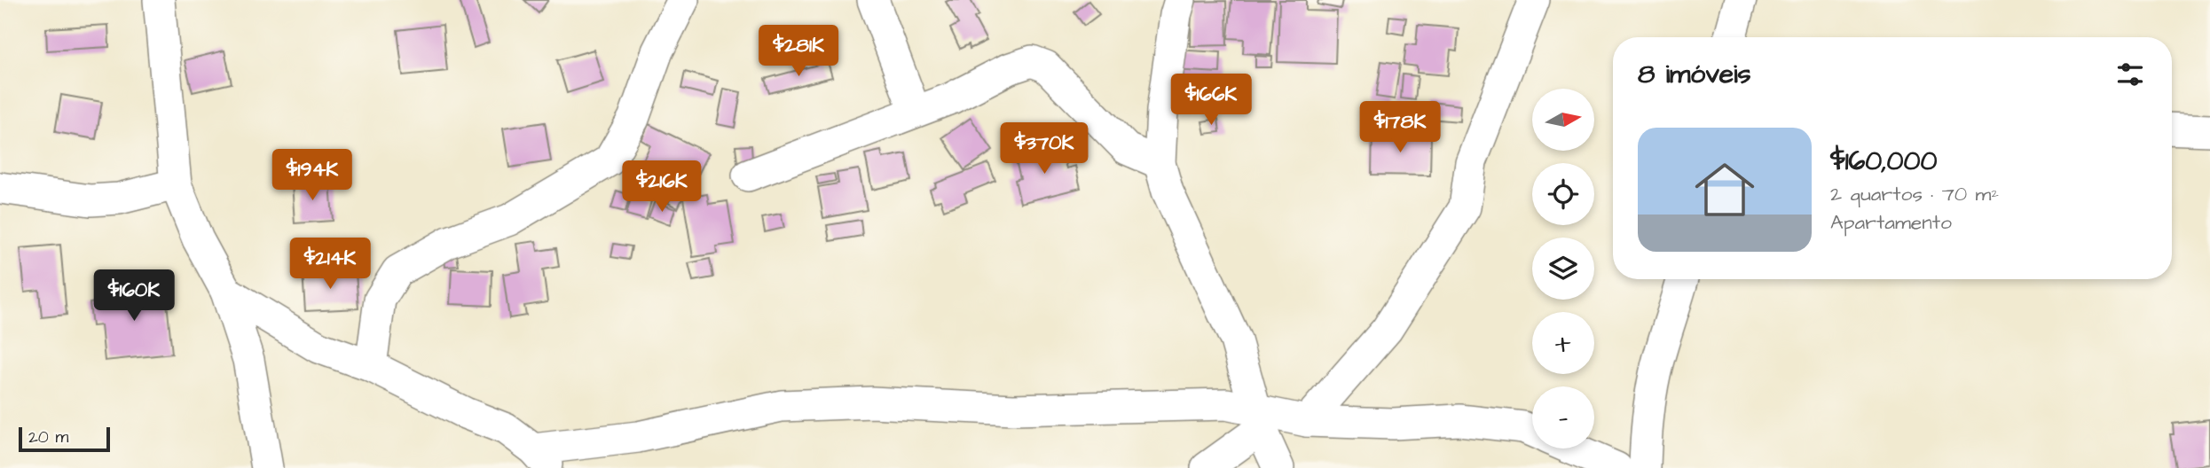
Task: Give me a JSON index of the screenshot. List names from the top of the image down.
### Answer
{
  "scale_bar": "20 m",
  "north": "right",
  "page": {
    "price": [
      "$281K",
      "$166K",
      "$178K",
      "$370K",
      "$194K",
      "$216K",
      "$214K",
      "$160K"
    ],
    "heading": "8 imóveis",
    "map_buttons": ["+", "−"],
    "list": [
      {
        "name": "$160,000",
        "note": "2 quartos · 70 m² · Apartamento"
      }
    ],
    "scale": "20 m"
  }
}
